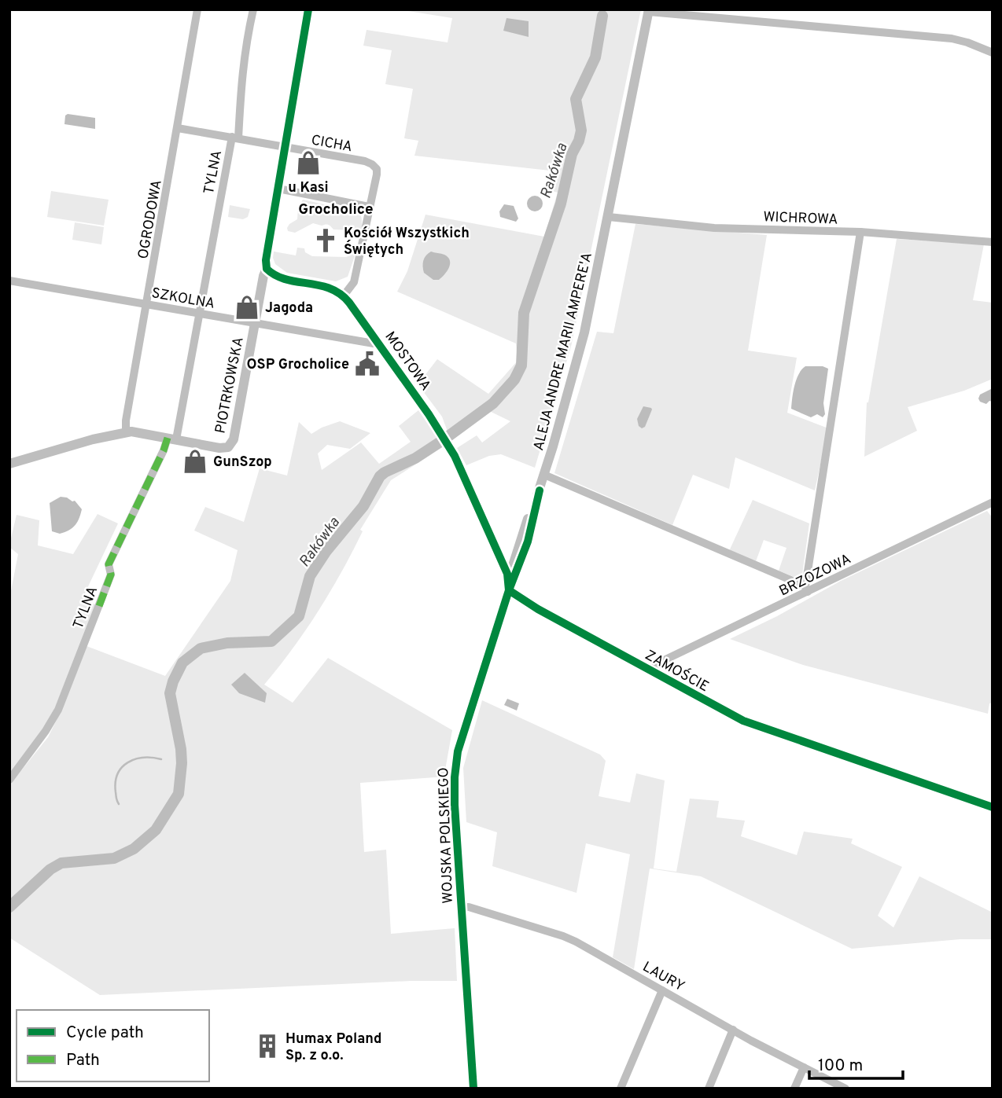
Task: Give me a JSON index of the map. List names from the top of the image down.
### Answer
{
  "streets": {
    "street": [
      "CICHA",
      "TYLNA",
      "WICHROWA",
      "OGRODOWA",
      "SZKOLNA",
      "ALEJA ANDRE MARII AMPERE'A",
      "MOSTOWA",
      "PIOTRKOWSKA",
      "BRZOZOWA",
      "ZAMOŚCIE",
      "WOJSKA POLSKIEGO",
      "LAURY"
    ]
  },
  "crossings": [
    ["CICHA", "TYLNA"],
    ["CICHA", "OGRODOWA"],
    ["CICHA", "PIOTRKOWSKA"],
    ["TYLNA", "SZKOLNA"],
    ["TYLNA", "PIOTRKOWSKA"],
    ["WICHROWA", "ALEJA ANDRE MARII AMPERE'A"],
    ["OGRODOWA", "SZKOLNA"],
    ["OGRODOWA", "PIOTRKOWSKA"],
    ["SZKOLNA", "MOSTOWA"],
    ["SZKOLNA", "PIOTRKOWSKA"],
    ["ALEJA ANDRE MARII AMPERE'A", "ZAMOŚCIE"],
    ["ALEJA ANDRE MARII AMPERE'A", "WOJSKA POLSKIEGO"],
    ["BRZOZOWA", "ZAMOŚCIE"],
    ["ZAMOŚCIE", "WOJSKA POLSKIEGO"],
    ["WOJSKA POLSKIEGO", "LAURY"]
  ],
  "districts": ["Grocholice"],
  "water": ["Rakówka"],
  "places": {
    "shop": ["u Kasi", "Jagoda", "GunSzop"],
    "church": ["Kościół Wszystkich Świętych"],
    "public building": ["OSP Grocholice"],
    "building": ["Humax Poland Sp. z o.o."]
  },
  "legend": ["Cycle path", "Path"],
  "scale_bar": "100 m"
}
